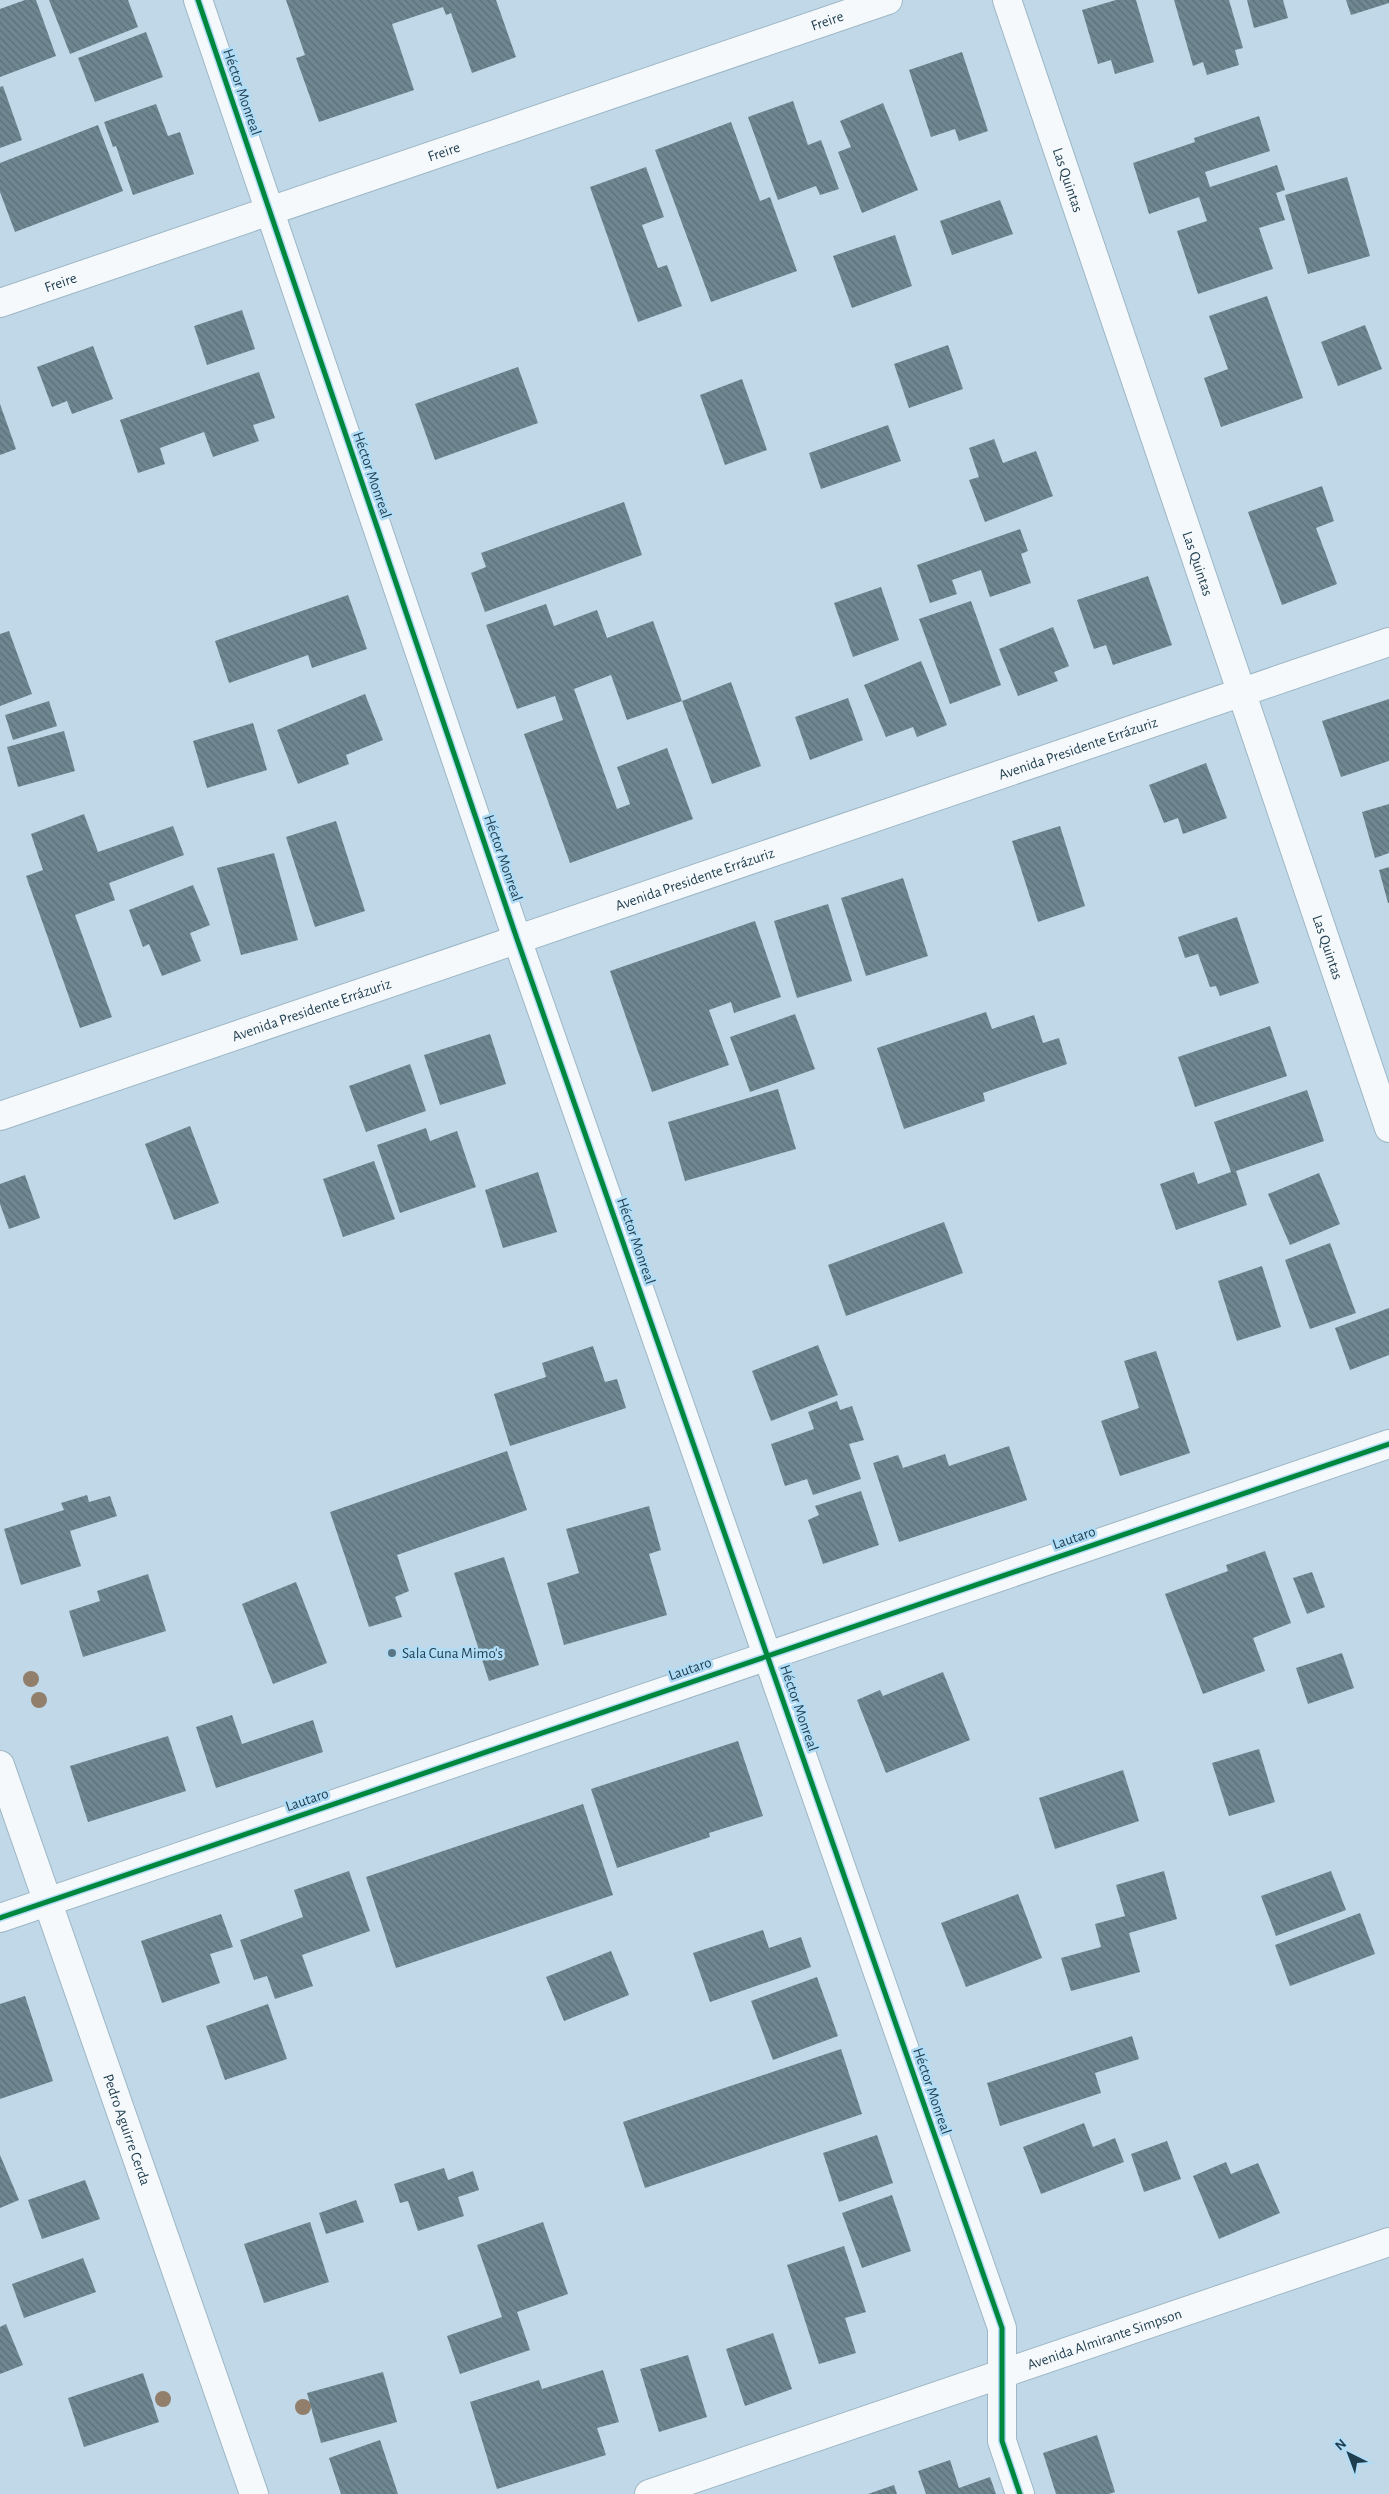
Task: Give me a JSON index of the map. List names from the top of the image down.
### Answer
{
  "streets": {
    "street": [
      "Freire",
      "Héctor Monreal",
      "Las Quintas",
      "Avenida Presidente Errázuriz",
      "Lautaro",
      "Pedro Aguirre Cerda",
      "Avenida Almirante Simpson"
    ]
  },
  "crossings": [
    ["Freire", "Héctor Monreal"],
    ["Héctor Monreal", "Avenida Presidente Errázuriz"],
    ["Héctor Monreal", "Lautaro"],
    ["Héctor Monreal", "Avenida Almirante Simpson"],
    ["Las Quintas", "Avenida Presidente Errázuriz"],
    ["Lautaro", "Pedro Aguirre Cerda"]
  ],
  "places": ["Sala Cuna Mimo's"],
  "north": "top left"
}
